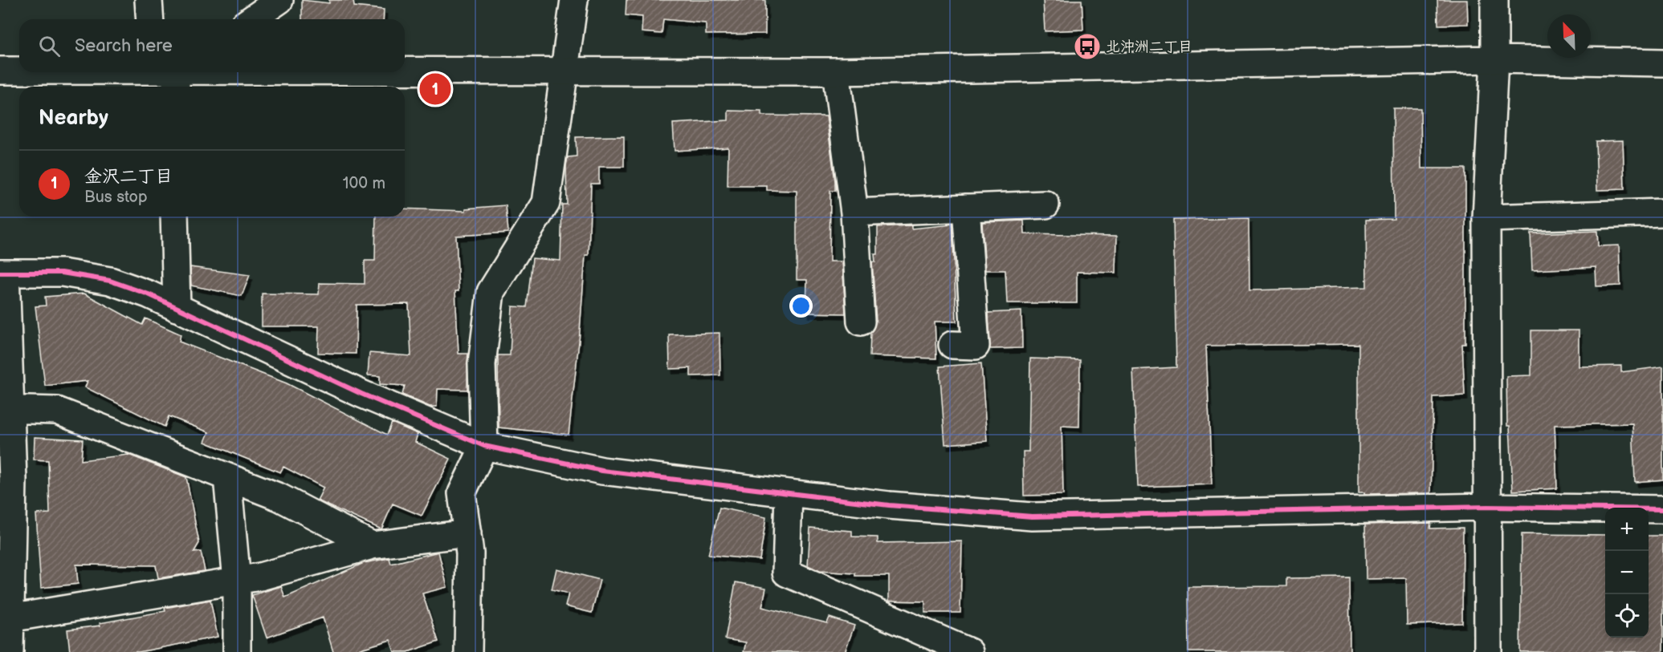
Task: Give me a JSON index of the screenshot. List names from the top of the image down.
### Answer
{
  "places": {
    "bus stop": ["北沖洲二丁目"]
  },
  "north": "top left",
  "page": {
    "search": "Search here",
    "pins": "1",
    "heading": "Nearby",
    "list": [
      {
        "mark": "1",
        "name": "金沢二丁目",
        "note": "Bus stop",
        "value": "100 m"
      }
    ],
    "map_buttons": ["+", "−"]
  }
}
